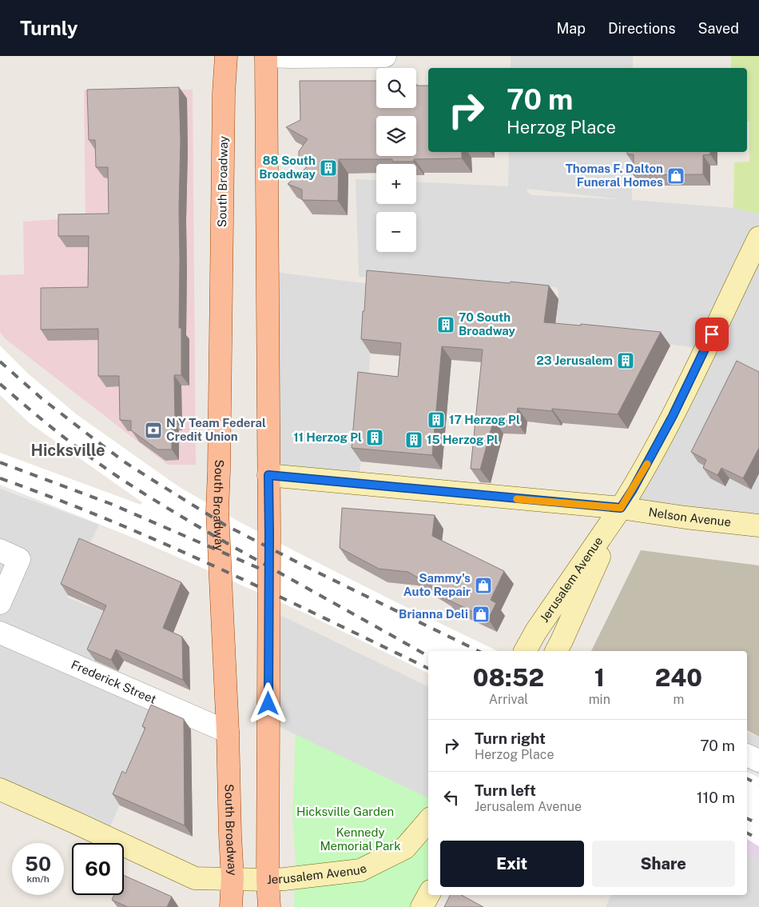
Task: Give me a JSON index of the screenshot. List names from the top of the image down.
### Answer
{
  "streets": {
    "main road": ["South Broadway", "Nelson Avenue", "Jerusalem Avenue"],
    "street": ["Frederick Street"]
  },
  "crossings": [
    ["South Broadway", "Jerusalem Avenue"],
    ["South Broadway", "Frederick Street"],
    ["Nelson Avenue", "Jerusalem Avenue"]
  ],
  "districts": ["Hicksville"],
  "parks": ["Hicksville Garden", "Kennedy Memorial Park"],
  "places": {
    "building": [
      "88 South Broadway",
      "70 South Broadway",
      "23 Jerusalem",
      "17 Herzog Pl",
      "11 Herzog Pl",
      "15 Herzog Pl"
    ],
    "shop": ["Thomas F. Dalton Funeral Homes", "Sammy's Auto Repair", "Brianna Deli"],
    "bank": ["N Y Team Federal Credit Union"]
  },
  "page": {
    "header": "Turnly",
    "nav": ["Map", "Directions", "Saved"],
    "map_buttons": ["+", "−"],
    "turn": ["70 m", "Herzog Place"],
    "eta": [
      "08:52",
      "Arrival",
      "1",
      "min",
      "240",
      "m"
    ],
    "list": [
      {
        "name": "Turn right",
        "note": "Herzog Place",
        "value": "70 m"
      },
      {
        "name": "Turn left",
        "note": "Jerusalem Avenue",
        "value": "110 m"
      }
    ],
    "buttons": ["Exit", "Share"],
    "speed": "50 km/h",
    "limit": "60"
  }
}
